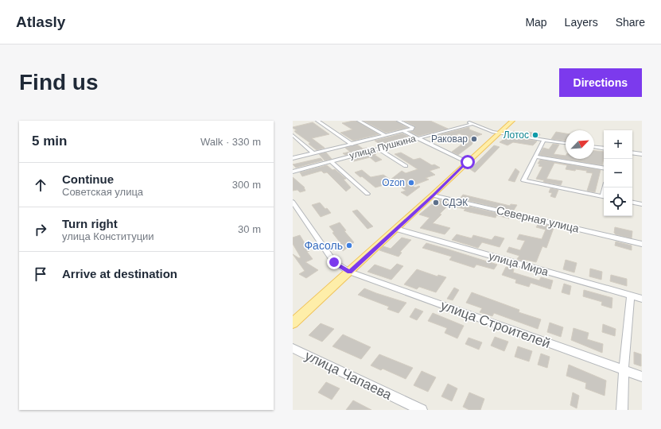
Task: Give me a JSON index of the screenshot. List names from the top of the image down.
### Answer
{
  "streets": {
    "street": [
      "улица Пушкина",
      "Северная улица",
      "улица Мира",
      "улица Строителей",
      "улица Чапаева"
    ]
  },
  "places": [
    "Лотос",
    "Раковар",
    "Ozon",
    "СДЭК",
    "Фасоль"
  ],
  "north": "top right",
  "page": {
    "header": "Atlasly",
    "nav": ["Map", "Layers", "Share"],
    "buttons": "Directions",
    "title": "Find us",
    "heading": ["5 min", "Walk · 330 m"],
    "map_buttons": ["+", "−"],
    "list": [
      ["Continue", "Советская улица", "300 m"],
      ["Turn right", "улица Конституции", "30 m"],
      "Arrive at destination"
    ]
  }
}
